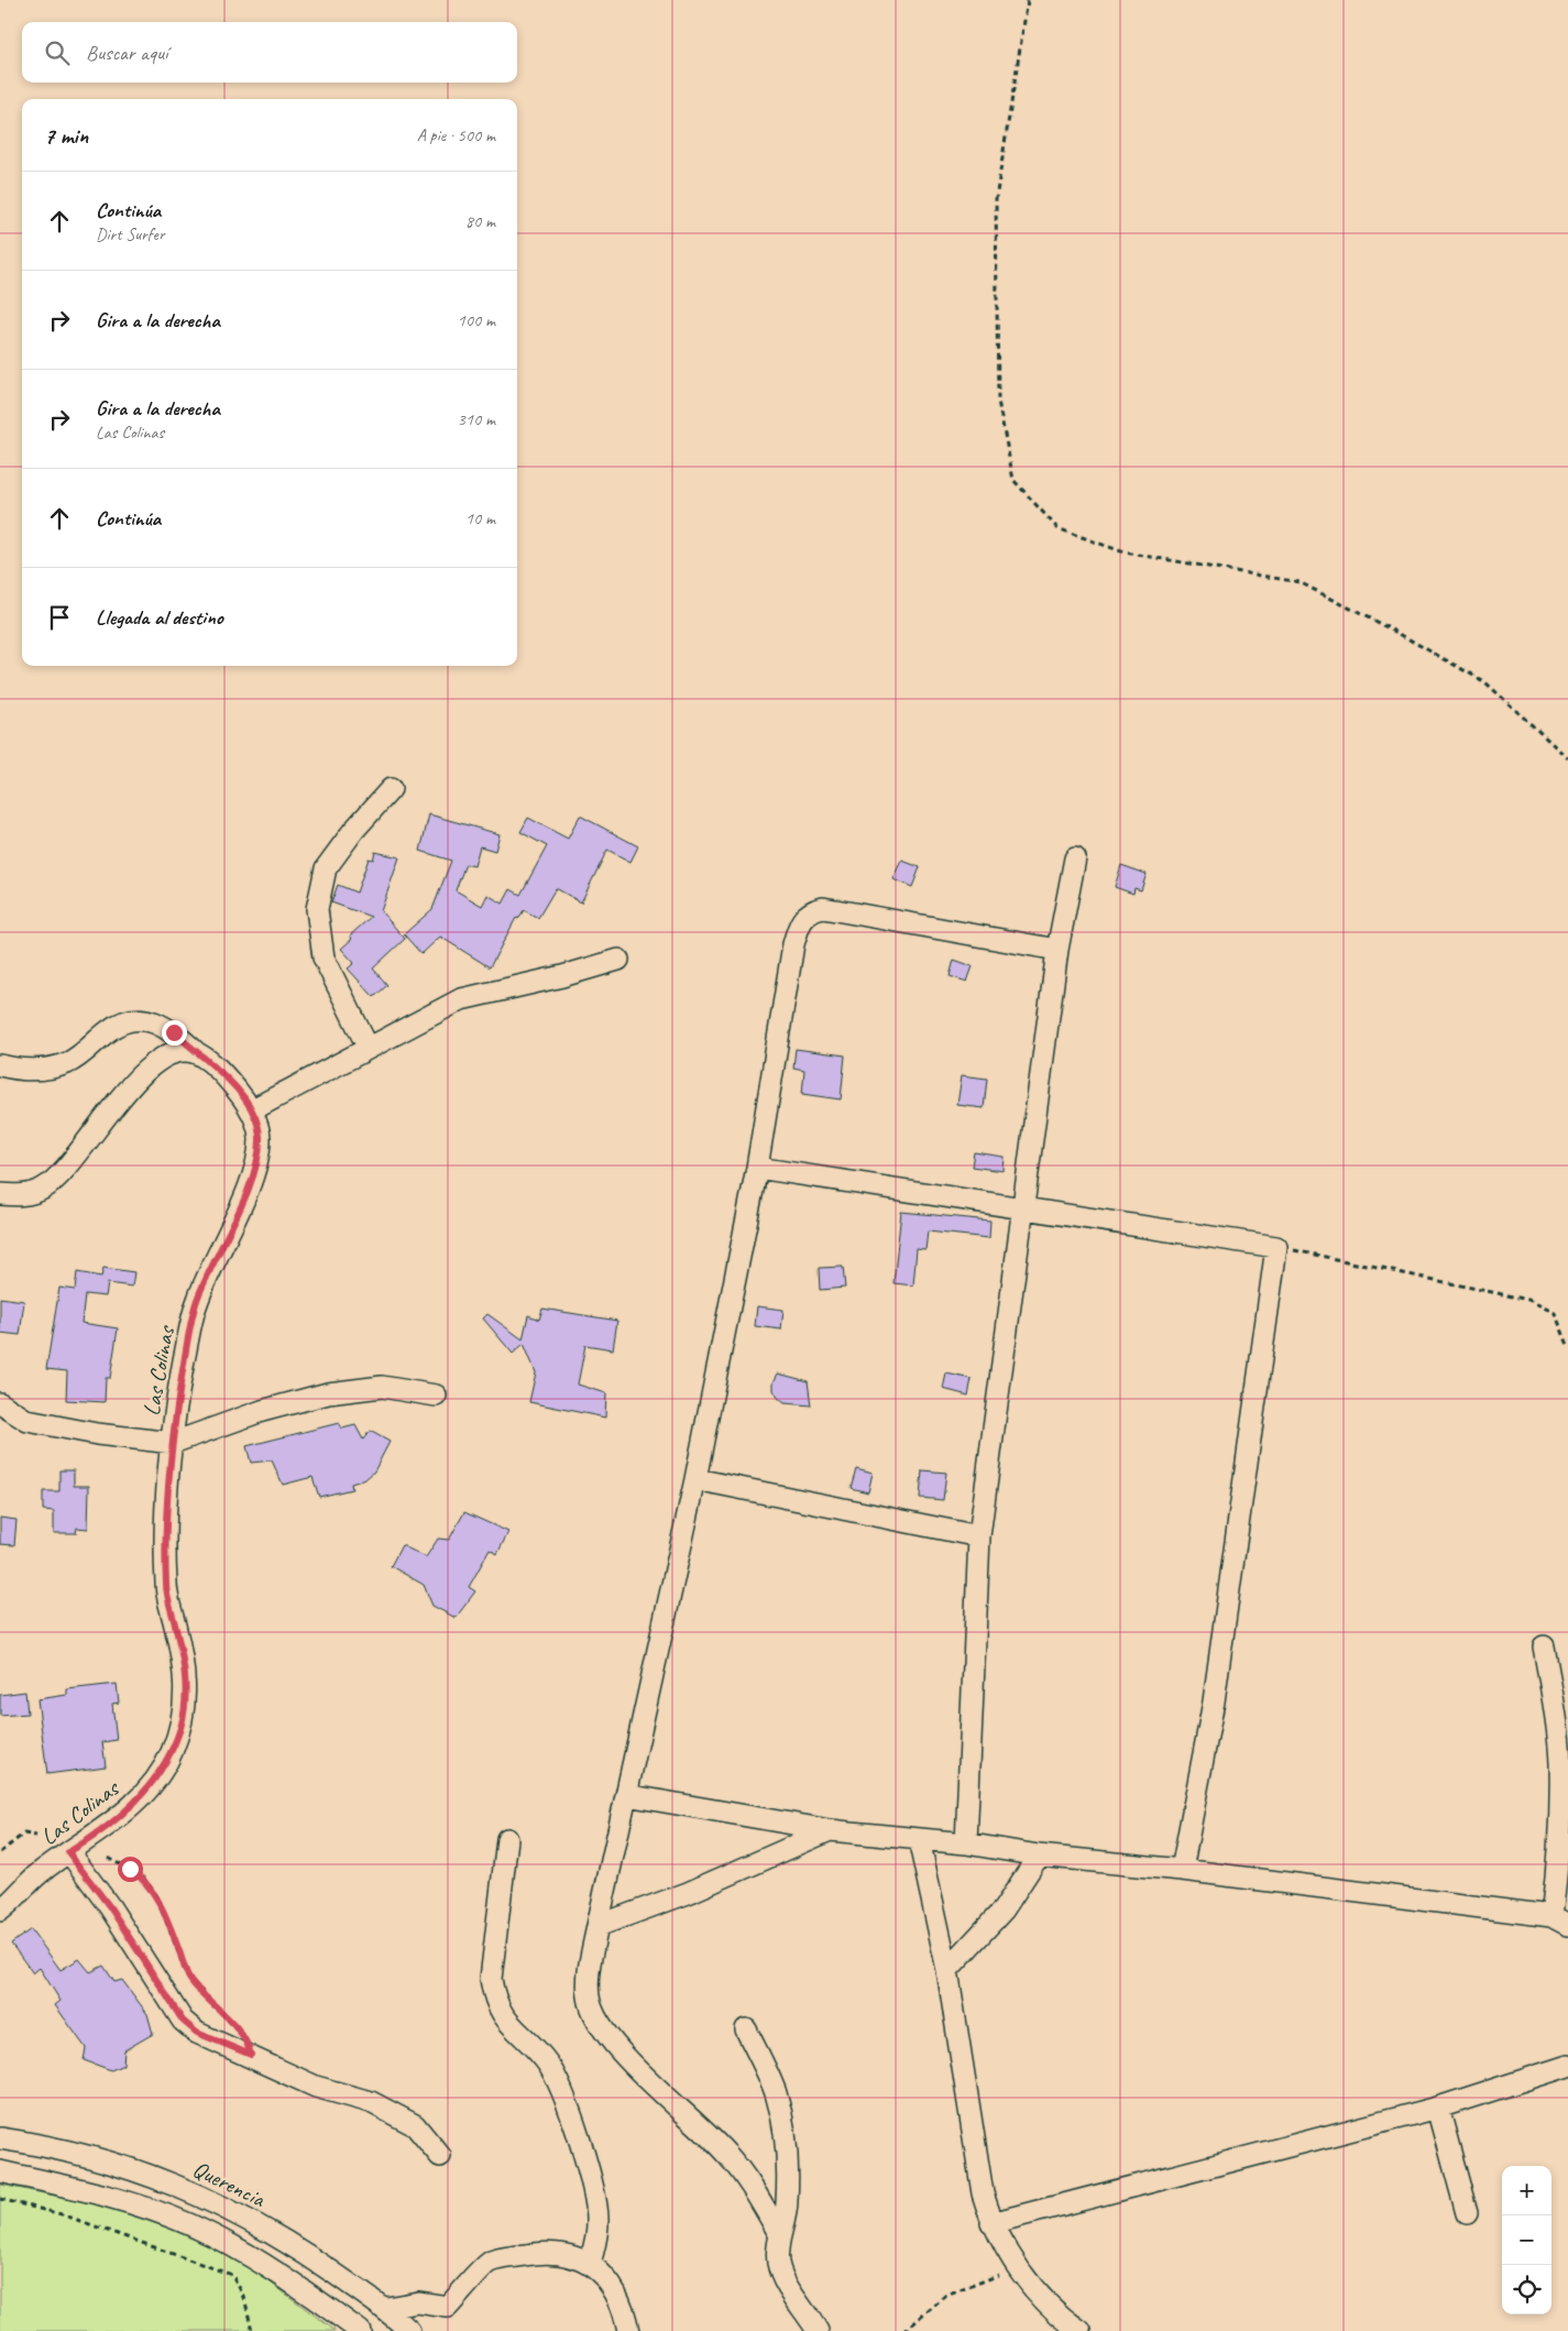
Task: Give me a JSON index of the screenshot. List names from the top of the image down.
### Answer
{
  "streets": {
    "street": ["Las Colinas", "Querencia"]
  },
  "page": {
    "search": "Buscar aquí",
    "heading": ["7 min", "A pie · 500 m"],
    "list": [
      ["Continúa", "Dirt Surfer", "80 m"],
      ["Gira a la derecha", "100 m"],
      ["Gira a la derecha", "Las Colinas", "310 m"],
      ["Continúa", "10 m"],
      "Llegada al destino"
    ],
    "map_buttons": ["+", "−"]
  }
}
